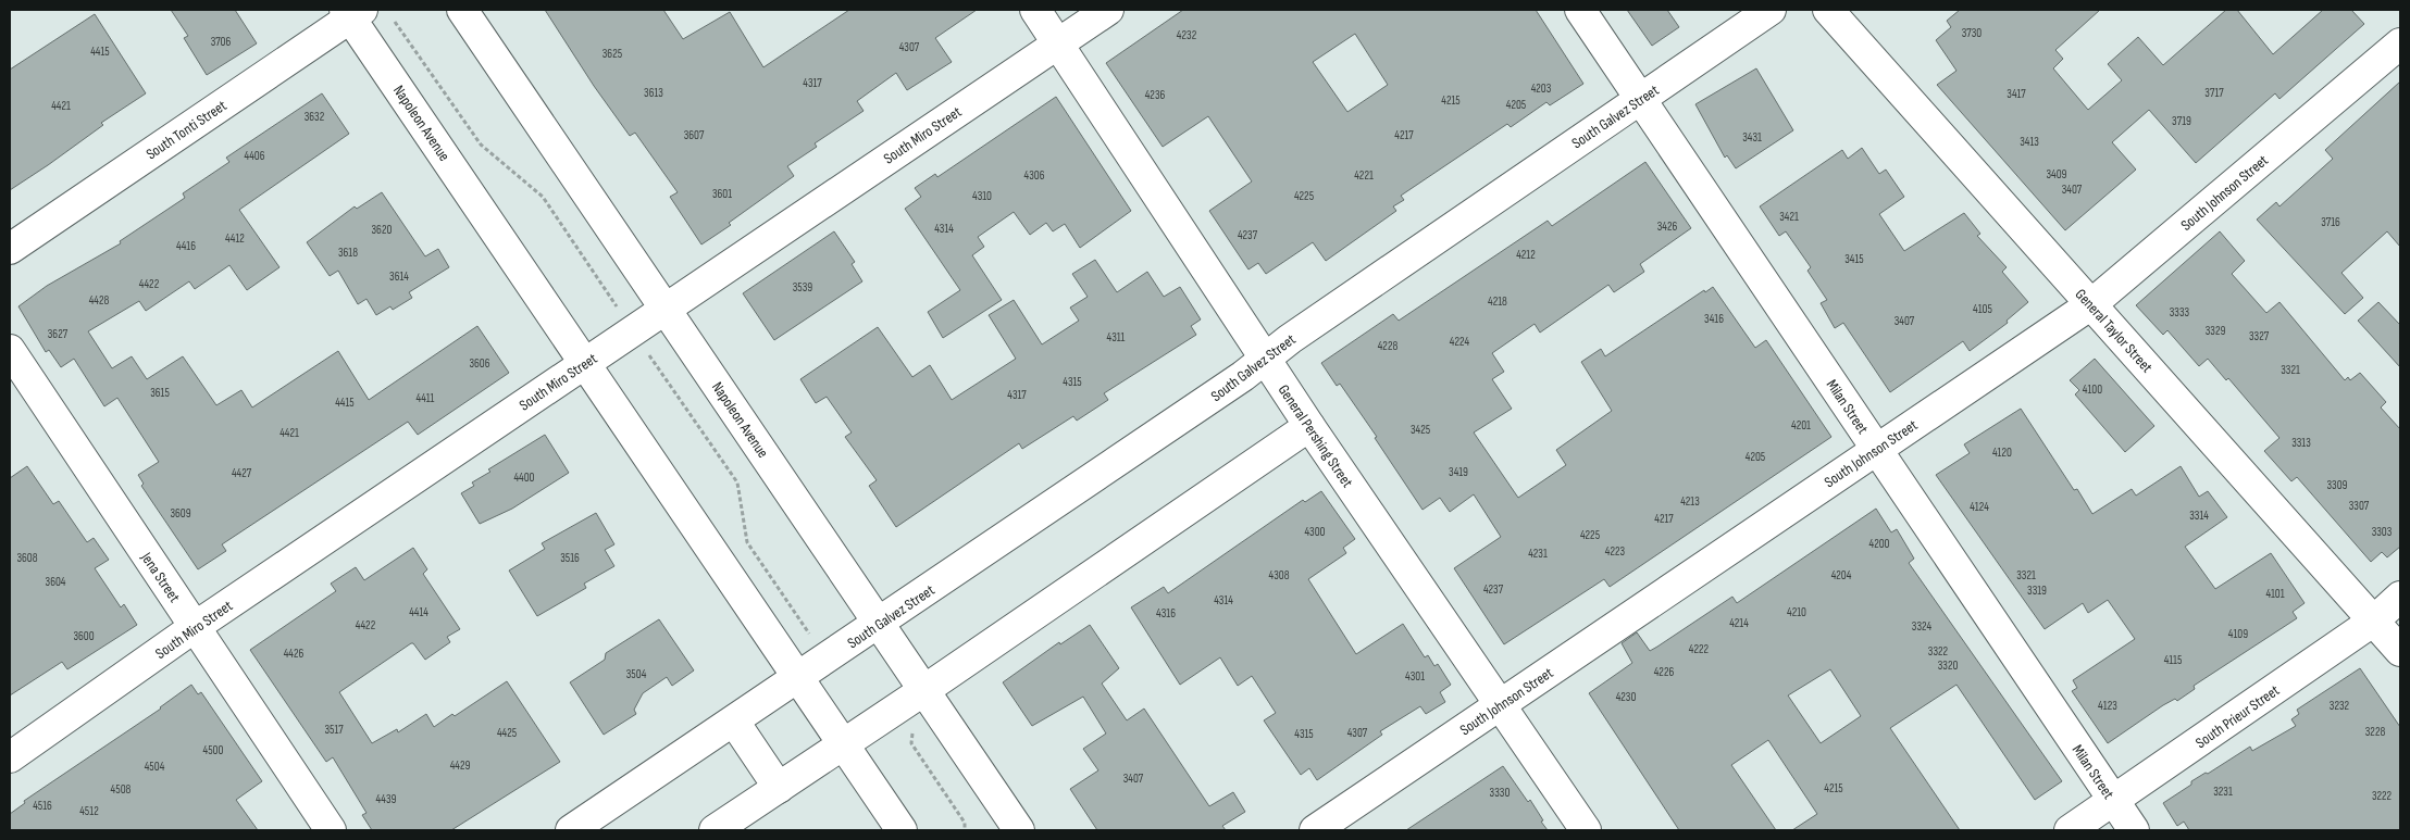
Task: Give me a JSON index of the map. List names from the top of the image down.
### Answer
{
  "streets": {
    "street": [
      "South Galvez Street",
      "Napoleon Avenue",
      "South Tonti Street",
      "South Miro Street",
      "South Johnson Street",
      "General Taylor Street",
      "Milan Street",
      "General Pershing Street",
      "Jena Street",
      "South Prieur Street"
    ]
  },
  "crossings": [
    ["South Galvez Street", "Napoleon Avenue"],
    ["South Galvez Street", "Milan Street"],
    ["South Galvez Street", "General Pershing Street"],
    ["Napoleon Avenue", "South Tonti Street"],
    ["Napoleon Avenue", "South Miro Street"],
    ["South Miro Street", "General Pershing Street"],
    ["South Miro Street", "Jena Street"],
    ["South Johnson Street", "General Taylor Street"],
    ["South Johnson Street", "Milan Street"],
    ["South Johnson Street", "General Pershing Street"],
    ["General Taylor Street", "South Prieur Street"],
    ["Milan Street", "South Prieur Street"]
  ],
  "house_numbers": [
    "3730",
    "4232",
    "3706",
    "4307",
    "4415",
    "3625",
    "4317",
    "4203",
    "3613",
    "3717",
    "3417",
    "4236",
    "4215",
    "4205",
    "4421",
    "3632",
    "3719",
    "3607",
    "4217",
    "3431",
    "3413",
    "4406",
    "3409",
    "4306",
    "4221",
    "3407",
    "3601",
    "4310",
    "4225",
    "3421",
    "3716",
    "3426",
    "4314",
    "3620",
    "4237",
    "4412",
    "4416",
    "3618",
    "4212",
    "3415",
    "3614",
    "4422",
    "3539",
    "4428",
    "4218",
    "4105",
    "3333",
    "3416",
    "3407",
    "3329",
    "3627",
    "3327",
    "4311",
    "4224",
    "4228",
    "3606",
    "3321",
    "4315",
    "4100",
    "3615",
    "4317",
    "4411",
    "4415",
    "4201",
    "3425",
    "4421",
    "3313",
    "4120",
    "4205",
    "3419",
    "4427",
    "4400",
    "3309",
    "4213",
    "3307",
    "4124",
    "3609",
    "3314",
    "4217",
    "4300",
    "3303",
    "4225",
    "4200",
    "4223",
    "4231",
    "3608",
    "3516",
    "4308",
    "4204",
    "3321",
    "3604",
    "4237",
    "3319",
    "4101",
    "4314",
    "4414",
    "4210",
    "4316",
    "4214",
    "4422",
    "3324",
    "4109",
    "3600",
    "4222",
    "3322",
    "4426",
    "4115",
    "3320",
    "4226",
    "3504",
    "4301",
    "4230",
    "4123",
    "3232",
    "3517",
    "3228",
    "4425",
    "4307",
    "4315",
    "4500",
    "4429",
    "4504",
    "3407",
    "4215",
    "4508",
    "3231",
    "3330",
    "3222",
    "4439",
    "4516",
    "4512"
  ]
}
